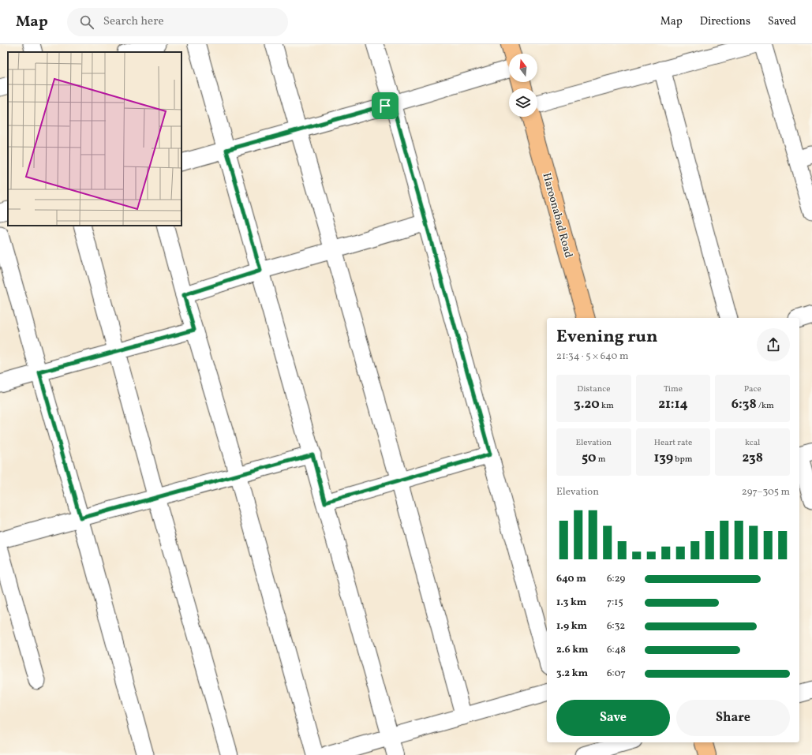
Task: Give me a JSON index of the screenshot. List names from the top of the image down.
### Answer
{
  "streets": {
    "main road": ["Haroonabad Road"]
  },
  "north": "top",
  "page": {
    "header": "Map",
    "search": "Search here",
    "nav": ["Map", "Directions", "Saved"],
    "heading": ["Evening run", "21:34 · 5 × 640 m"],
    "stats": [
      ["Distance", "3.20 km"],
      ["Time", "21:14"],
      ["Pace", "6:38 /km"],
      ["Elevation", "50 m"],
      ["Heart rate", "139 bpm"],
      ["kcal", "238"]
    ],
    "chart": ["Elevation", "297–305 m"],
    "list": [
      {
        "name": "640 m",
        "note": "6:29"
      },
      {
        "name": "1.3 km",
        "note": "7:15"
      },
      {
        "name": "1.9 km",
        "note": "6:32"
      },
      {
        "name": "2.6 km",
        "note": "6:48"
      },
      {
        "name": "3.2 km",
        "note": "6:07"
      }
    ],
    "buttons": ["Save", "Share"]
  }
}
